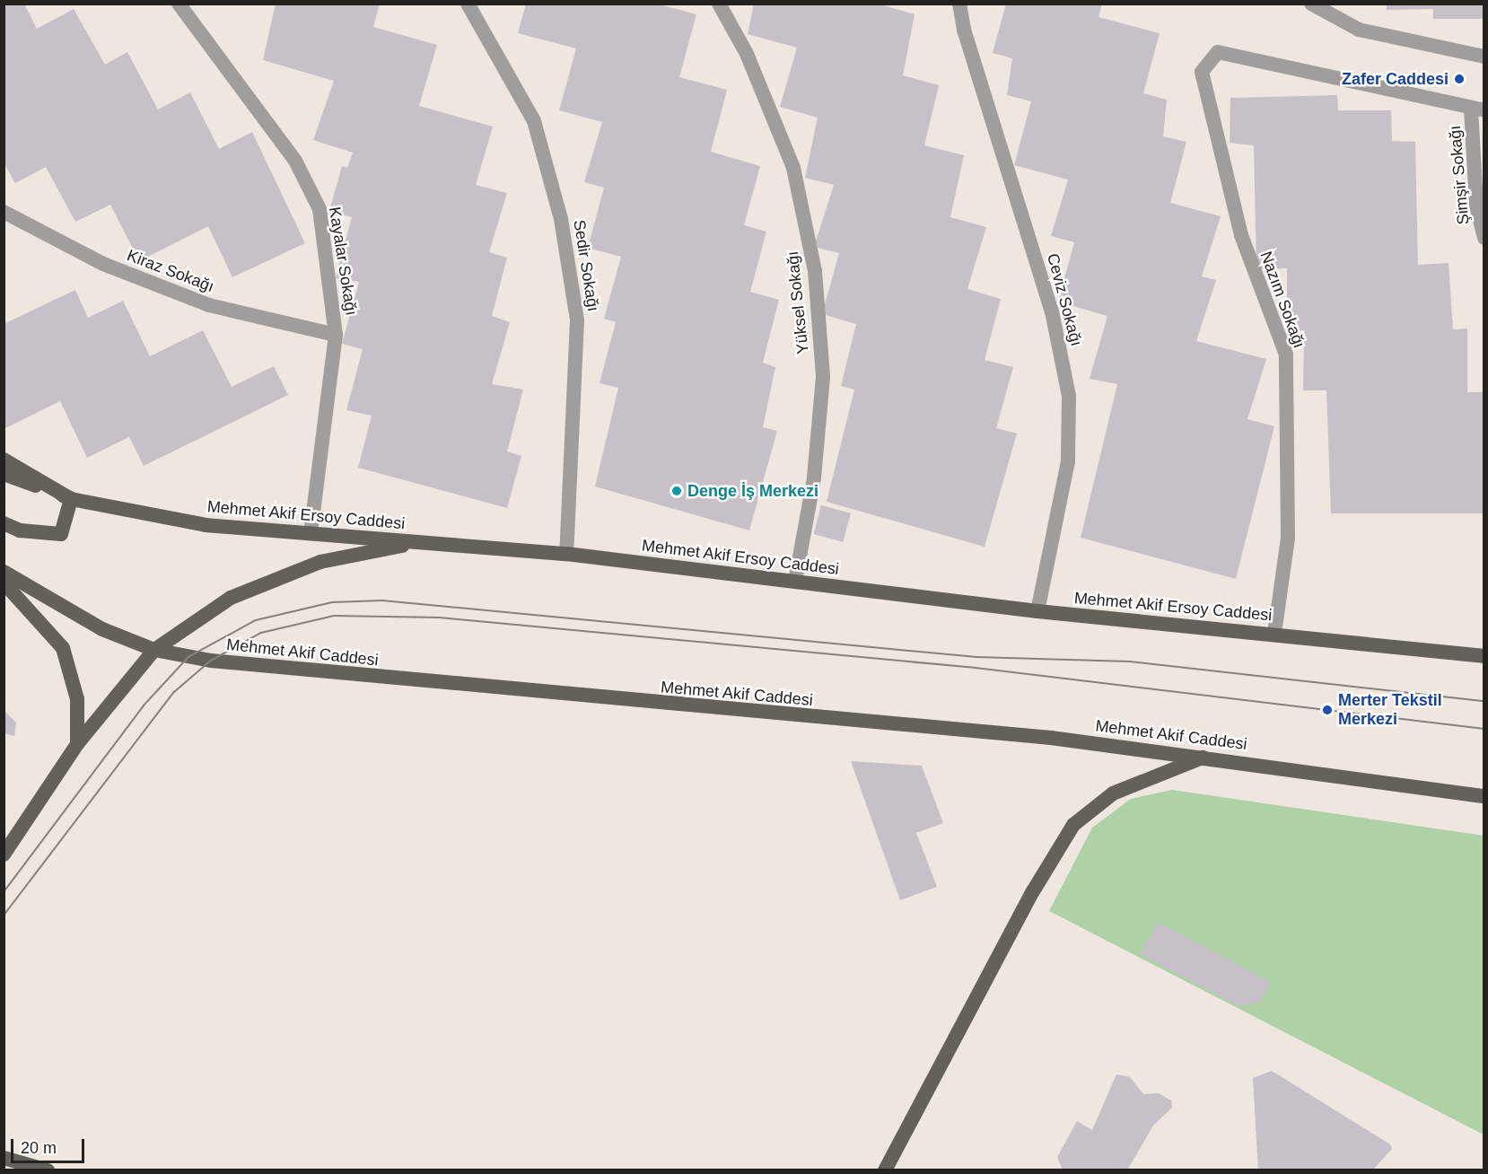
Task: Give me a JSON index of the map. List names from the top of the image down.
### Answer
{
  "streets": {
    "main road": ["Mehmet Akif Ersoy Caddesi", "Mehmet Akif Caddesi"],
    "street": [
      "Şimşir Sokağı",
      "Kayalar Sokağı",
      "Sedir Sokağı",
      "Kiraz Sokağı",
      "Ceviz Sokağı",
      "Nazım Sokağı",
      "Yüksel Sokağı"
    ]
  },
  "crossings": [
    ["Şimşir Sokağı", "Nazım Sokağı"],
    ["Kayalar Sokağı", "Kiraz Sokağı"],
    ["Kayalar Sokağı", "Mehmet Akif Ersoy Caddesi"],
    ["Sedir Sokağı", "Mehmet Akif Ersoy Caddesi"],
    ["Ceviz Sokağı", "Mehmet Akif Ersoy Caddesi"],
    ["Nazım Sokağı", "Mehmet Akif Ersoy Caddesi"],
    ["Yüksel Sokağı", "Mehmet Akif Ersoy Caddesi"]
  ],
  "places": ["Zafer Caddesi", "Denge İş Merkezi", "Merter Tekstil Merkezi"],
  "scale_bar": "20 m"
}
